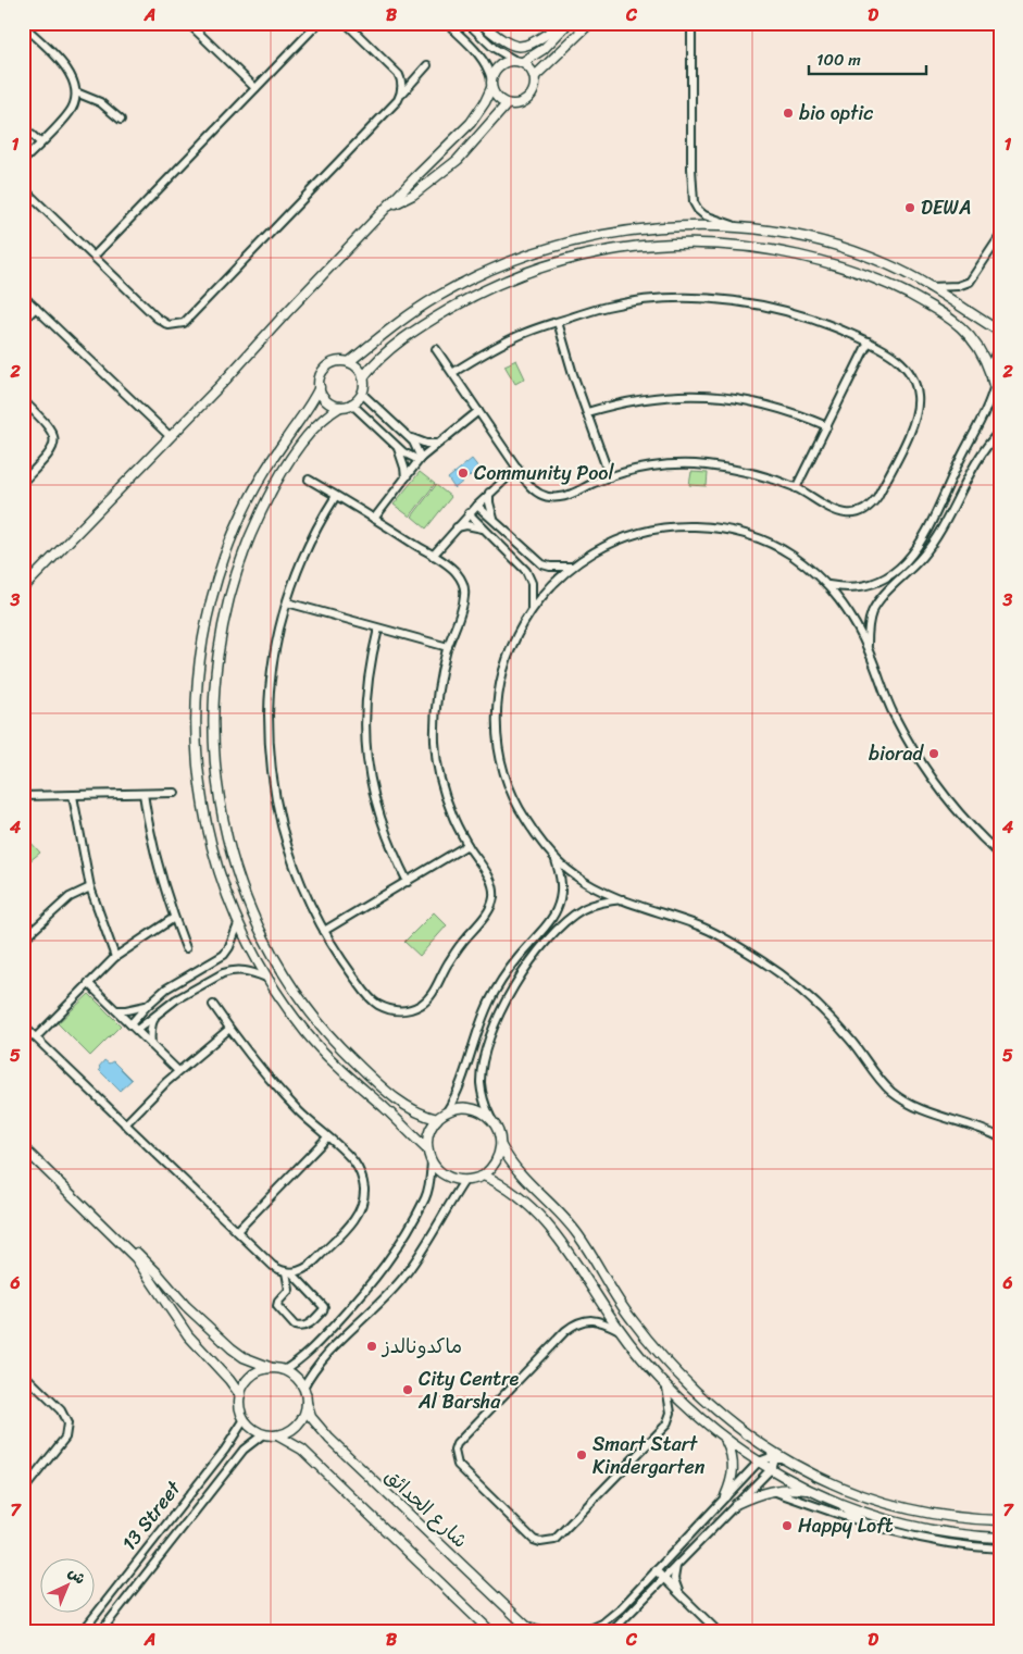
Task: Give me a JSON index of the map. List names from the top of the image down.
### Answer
{
  "streets": {
    "street": ["شارع الحدائق", "13 Street"]
  },
  "crossings": [
    ["شارع الحدائق", "13 Street"]
  ],
  "places": [
    "bio optic",
    "DEWA",
    "Community Pool",
    "biorad",
    "ماكدونالدز",
    "City Centre Al Barsha",
    "Smart Start Kindergarten",
    "Happy Loft"
  ],
  "scale_bar": "100 m",
  "north": "top right",
  "grid": {
    "columns": [
      "A",
      "B",
      "C",
      "D"
    ],
    "rows": [
      "1",
      "2",
      "3",
      "4",
      "5",
      "6",
      "7"
    ]
  }
}
